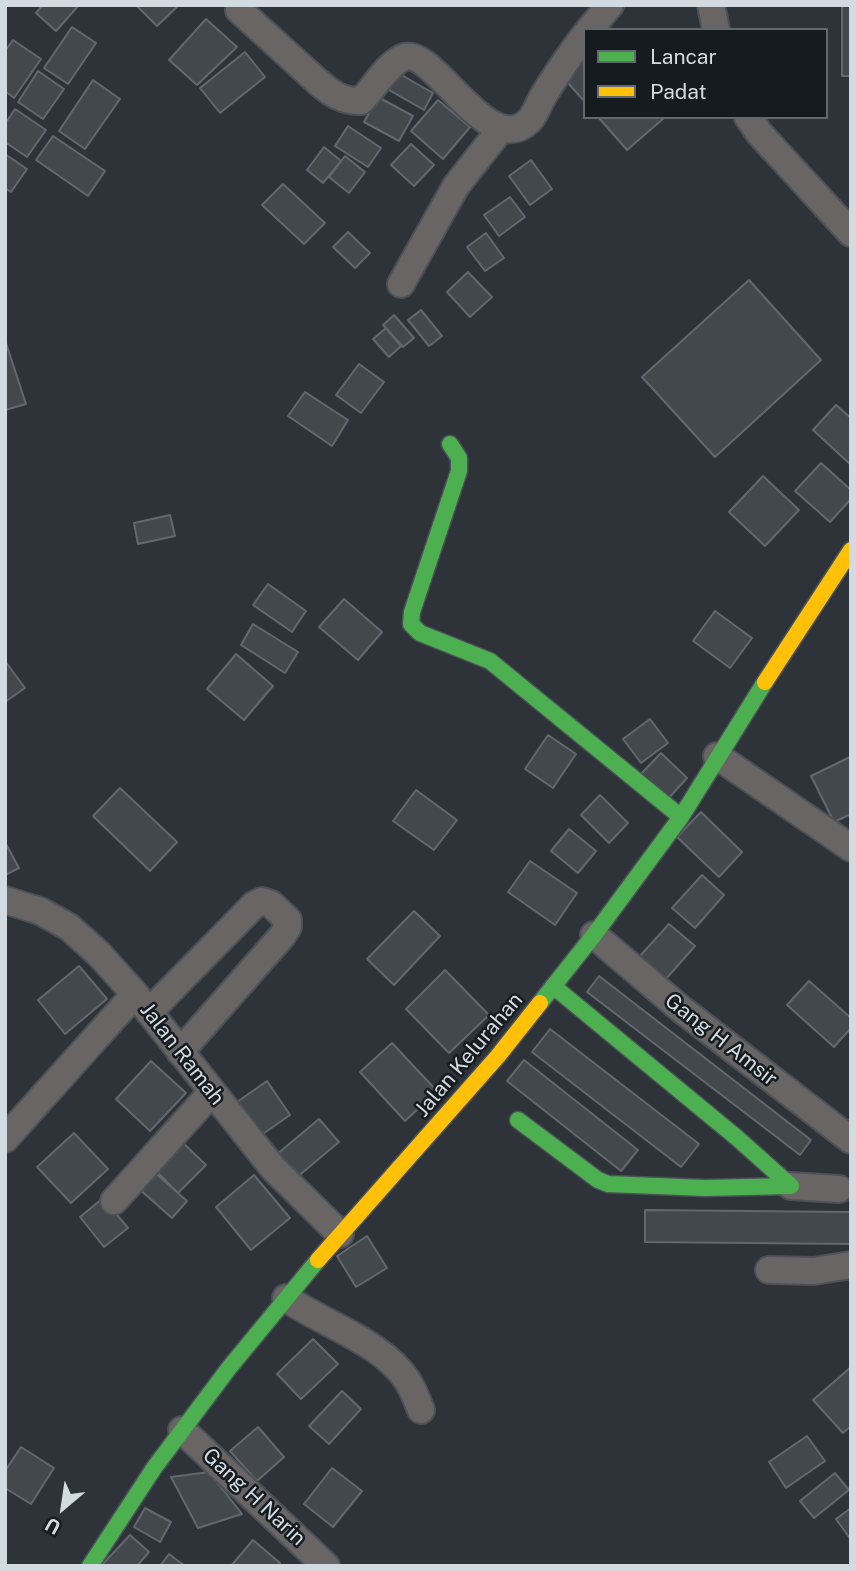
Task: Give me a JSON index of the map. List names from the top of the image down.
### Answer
{
  "streets": {
    "street": [
      "Gang H Amsir",
      "Jalan Ramah",
      "Jalan Kelurahan",
      "Gang H Narin"
    ]
  },
  "crossings": [
    ["Gang H Amsir", "Jalan Kelurahan"],
    ["Jalan Ramah", "Jalan Kelurahan"],
    ["Jalan Kelurahan", "Gang H Narin"]
  ],
  "legend": ["Lancar", "Padat"],
  "north": "bottom left"
}
